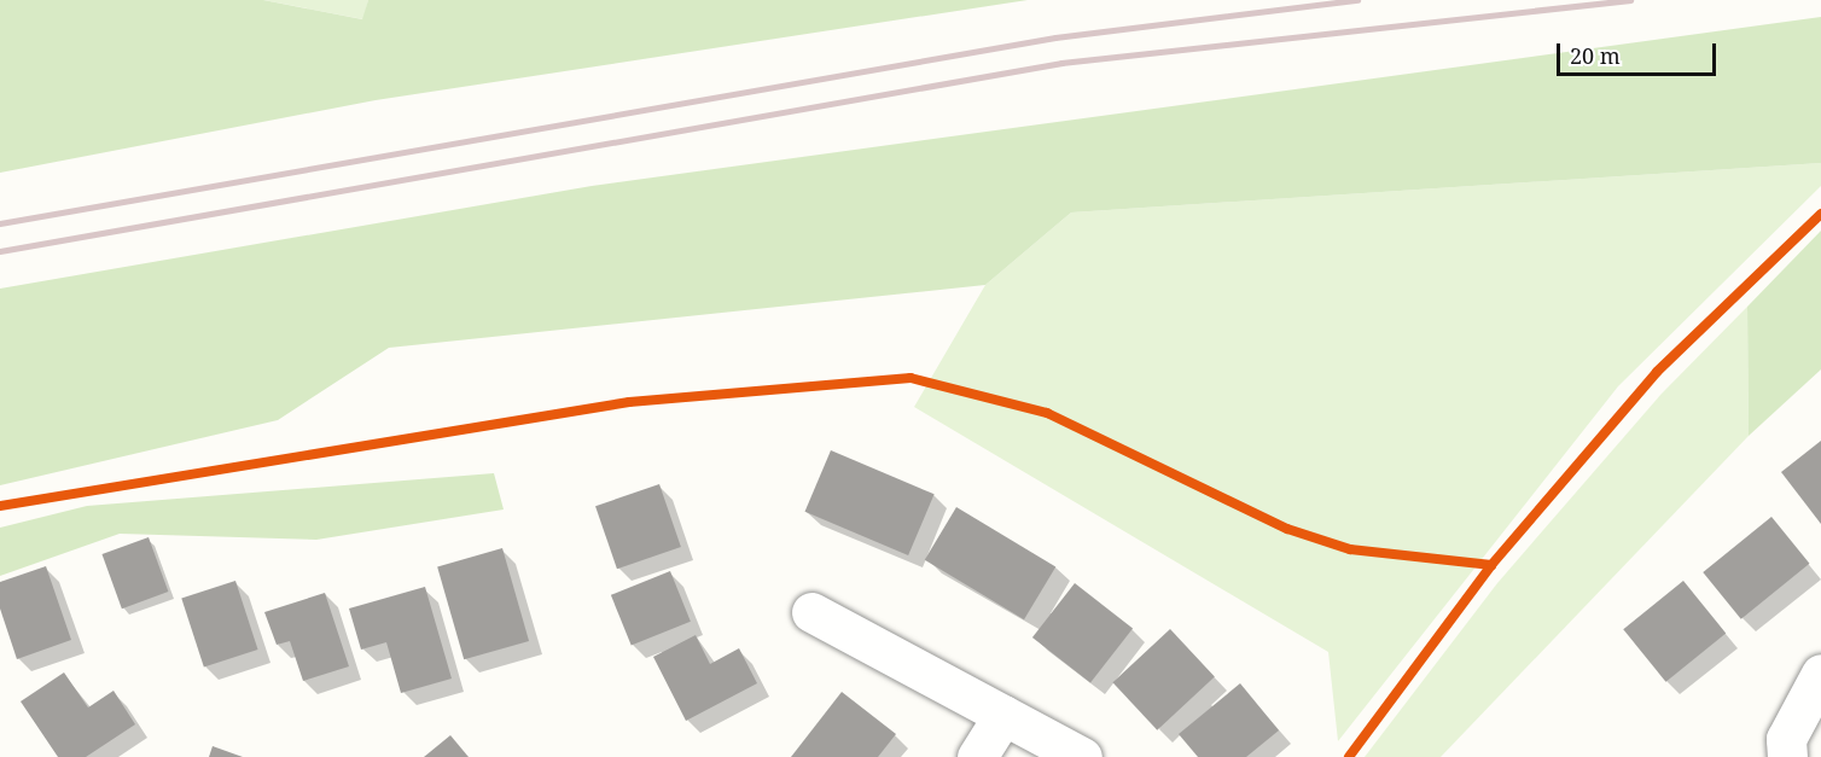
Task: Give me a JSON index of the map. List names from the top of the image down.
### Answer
{
  "scale_bar": "20 m"
}
